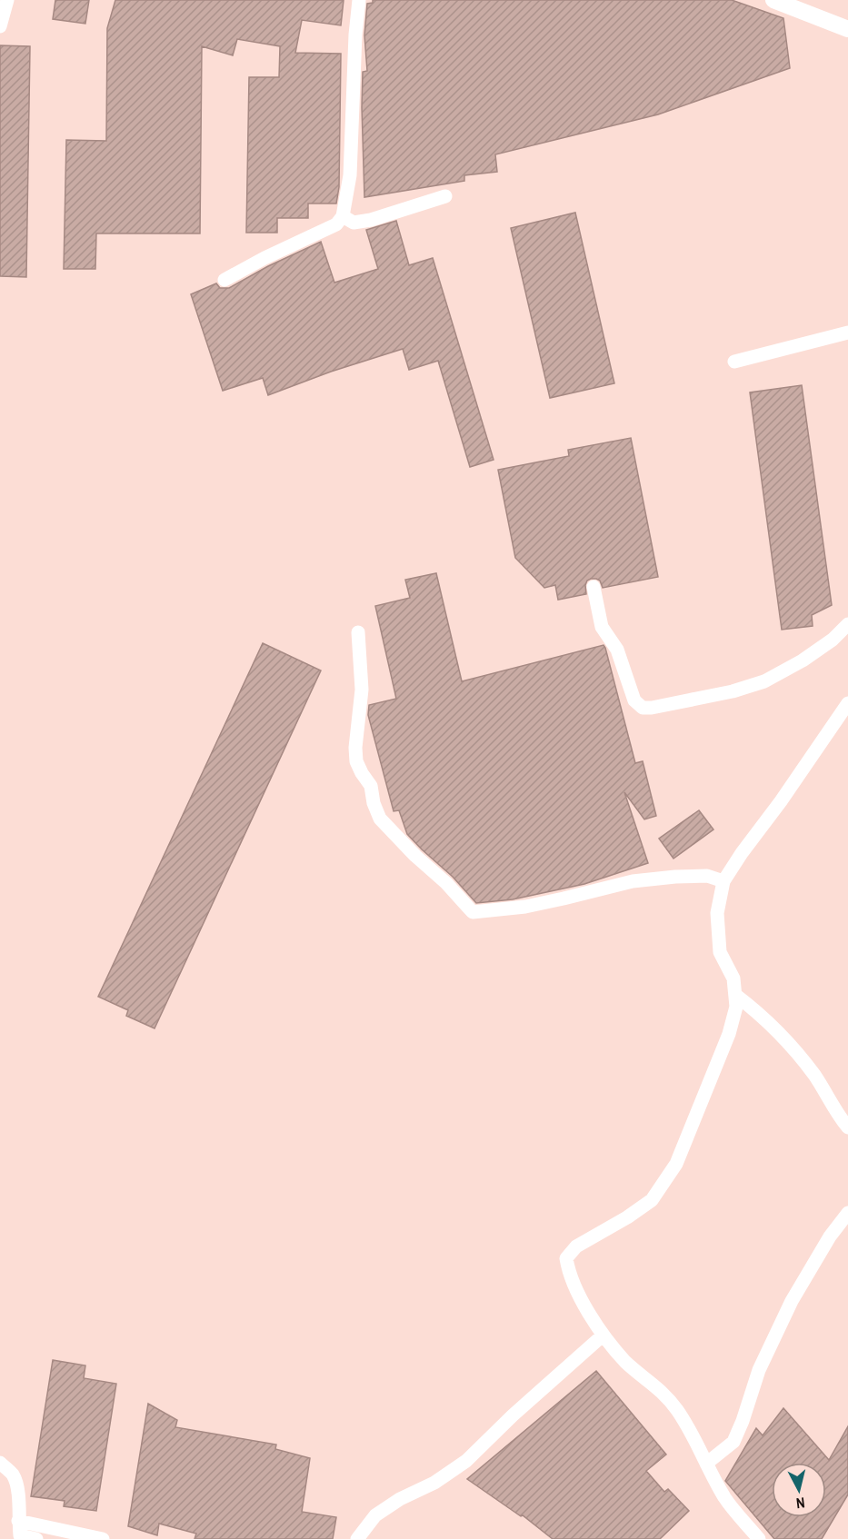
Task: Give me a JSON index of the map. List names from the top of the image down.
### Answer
{
  "north": "bottom"
}
